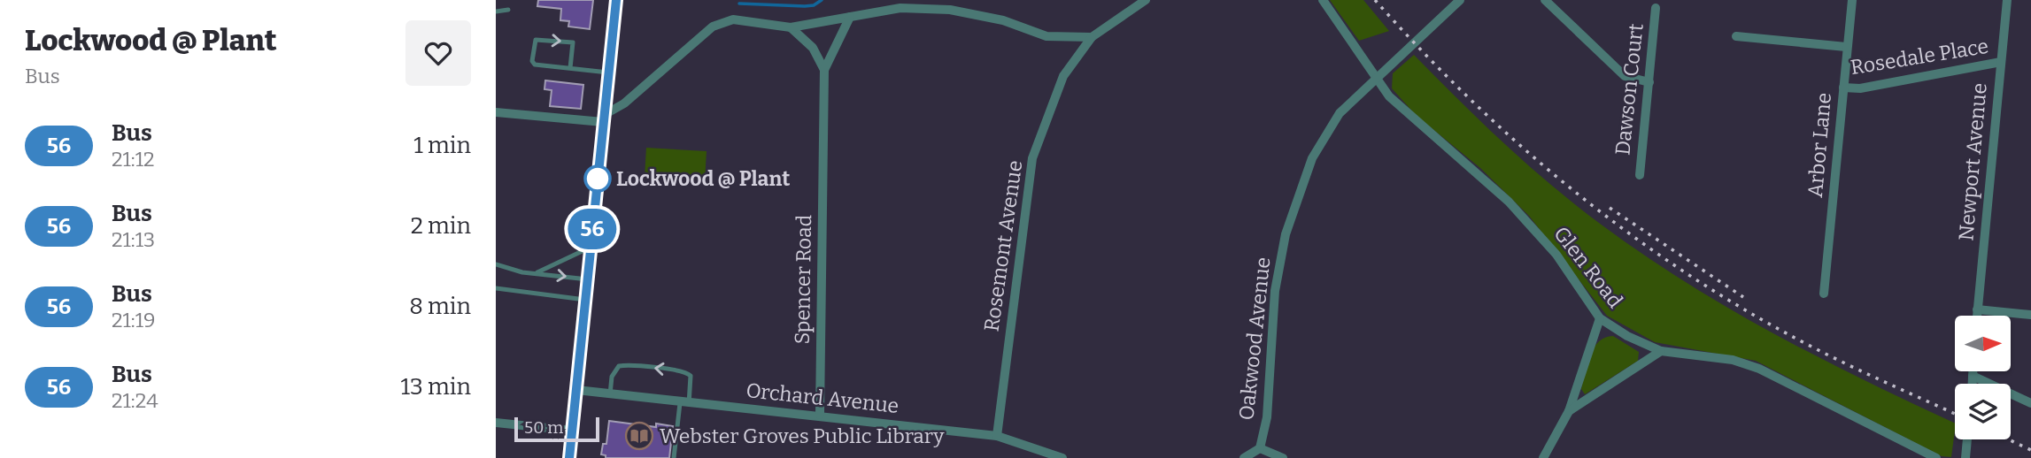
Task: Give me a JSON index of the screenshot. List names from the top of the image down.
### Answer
{
  "streets": {
    "street": [
      "Rosedale Place",
      "Dawson Court",
      "Arbor Lane",
      "Newport Avenue",
      "Rosemont Avenue",
      "Glen Road",
      "Spencer Road",
      "Oakwood Avenue",
      "Orchard Avenue"
    ]
  },
  "crossings": [
    ["Rosedale Place", "Arbor Lane"],
    ["Rosedale Place", "Newport Avenue"],
    ["Rosemont Avenue", "Orchard Avenue"],
    ["Glen Road", "Oakwood Avenue"],
    ["Spencer Road", "Orchard Avenue"]
  ],
  "places": {
    "other": ["Lockwood @ Plant"],
    "library": ["Webster Groves Public Library"]
  },
  "lines": ["bus line 56"],
  "scale_bar": "50 m",
  "north": "right",
  "page": {
    "heading": ["Lockwood @ Plant", "Bus"],
    "on_map": "56",
    "list": [
      {
        "mark": "56",
        "name": "Bus",
        "note": "21:12",
        "value": "1 min"
      },
      {
        "mark": "56",
        "name": "Bus",
        "note": "21:13",
        "value": "2 min"
      },
      {
        "mark": "56",
        "name": "Bus",
        "note": "21:19",
        "value": "8 min"
      },
      {
        "mark": "56",
        "name": "Bus",
        "note": "21:24",
        "value": "13 min"
      }
    ],
    "scale": "50 m"
  }
}
